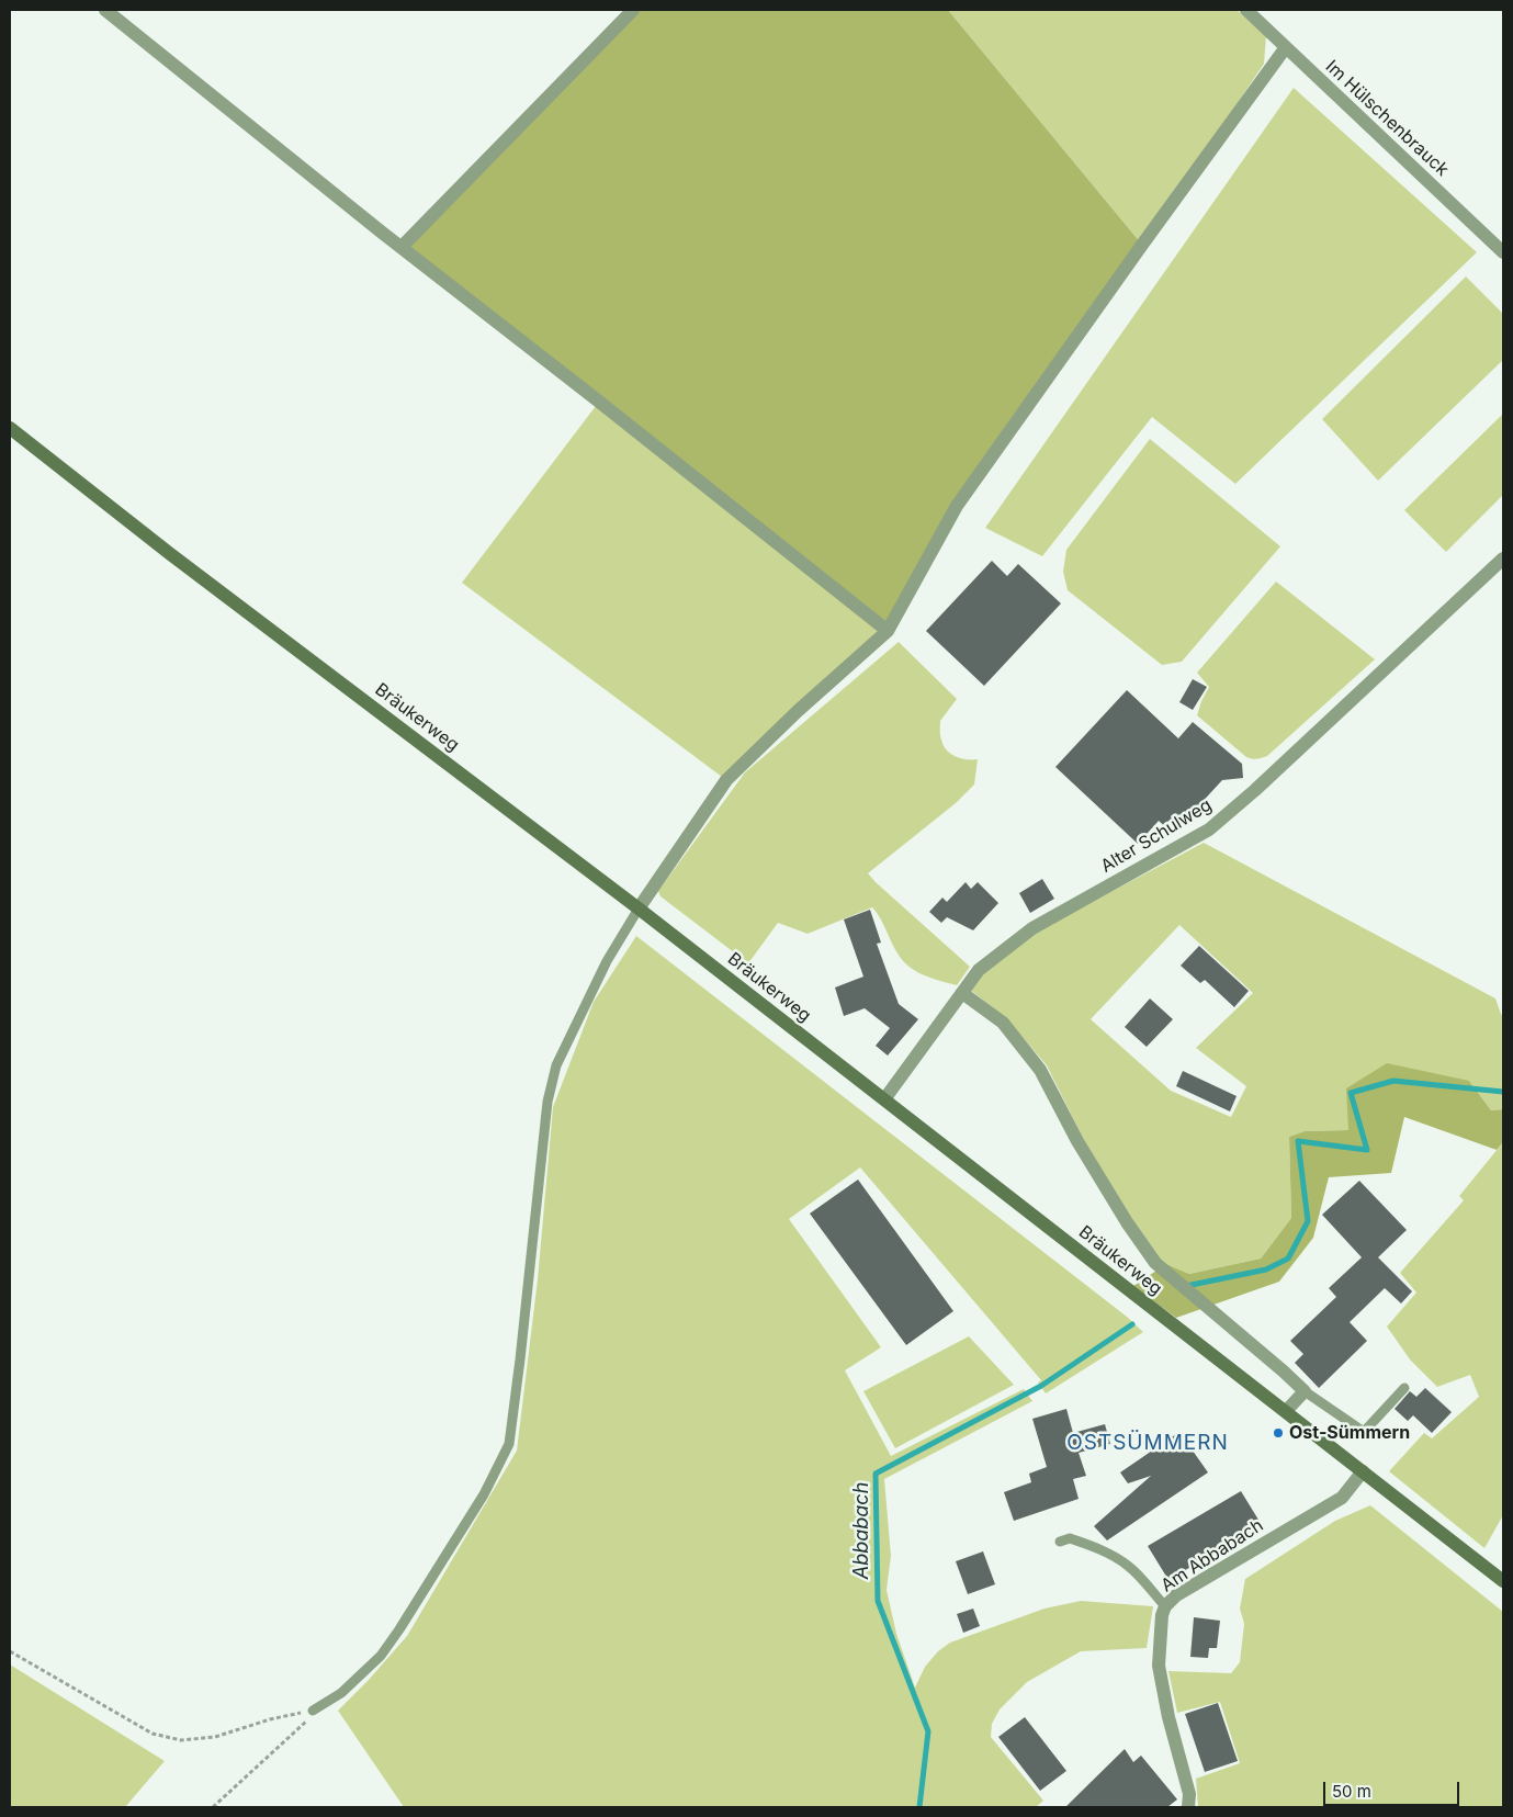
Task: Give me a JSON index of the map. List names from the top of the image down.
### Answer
{
  "streets": {
    "main road": ["Bräukerweg"],
    "street": ["Im Hülschenbrauck", "Alter Schulweg", "Am Abbabach"]
  },
  "crossings": [
    ["Bräukerweg", "Alter Schulweg"],
    ["Bräukerweg", "Am Abbabach"]
  ],
  "districts": ["OSTSÜMMERN"],
  "water": ["Abbabach"],
  "places": ["Ost-Sümmern"],
  "scale_bar": "50 m"
}
